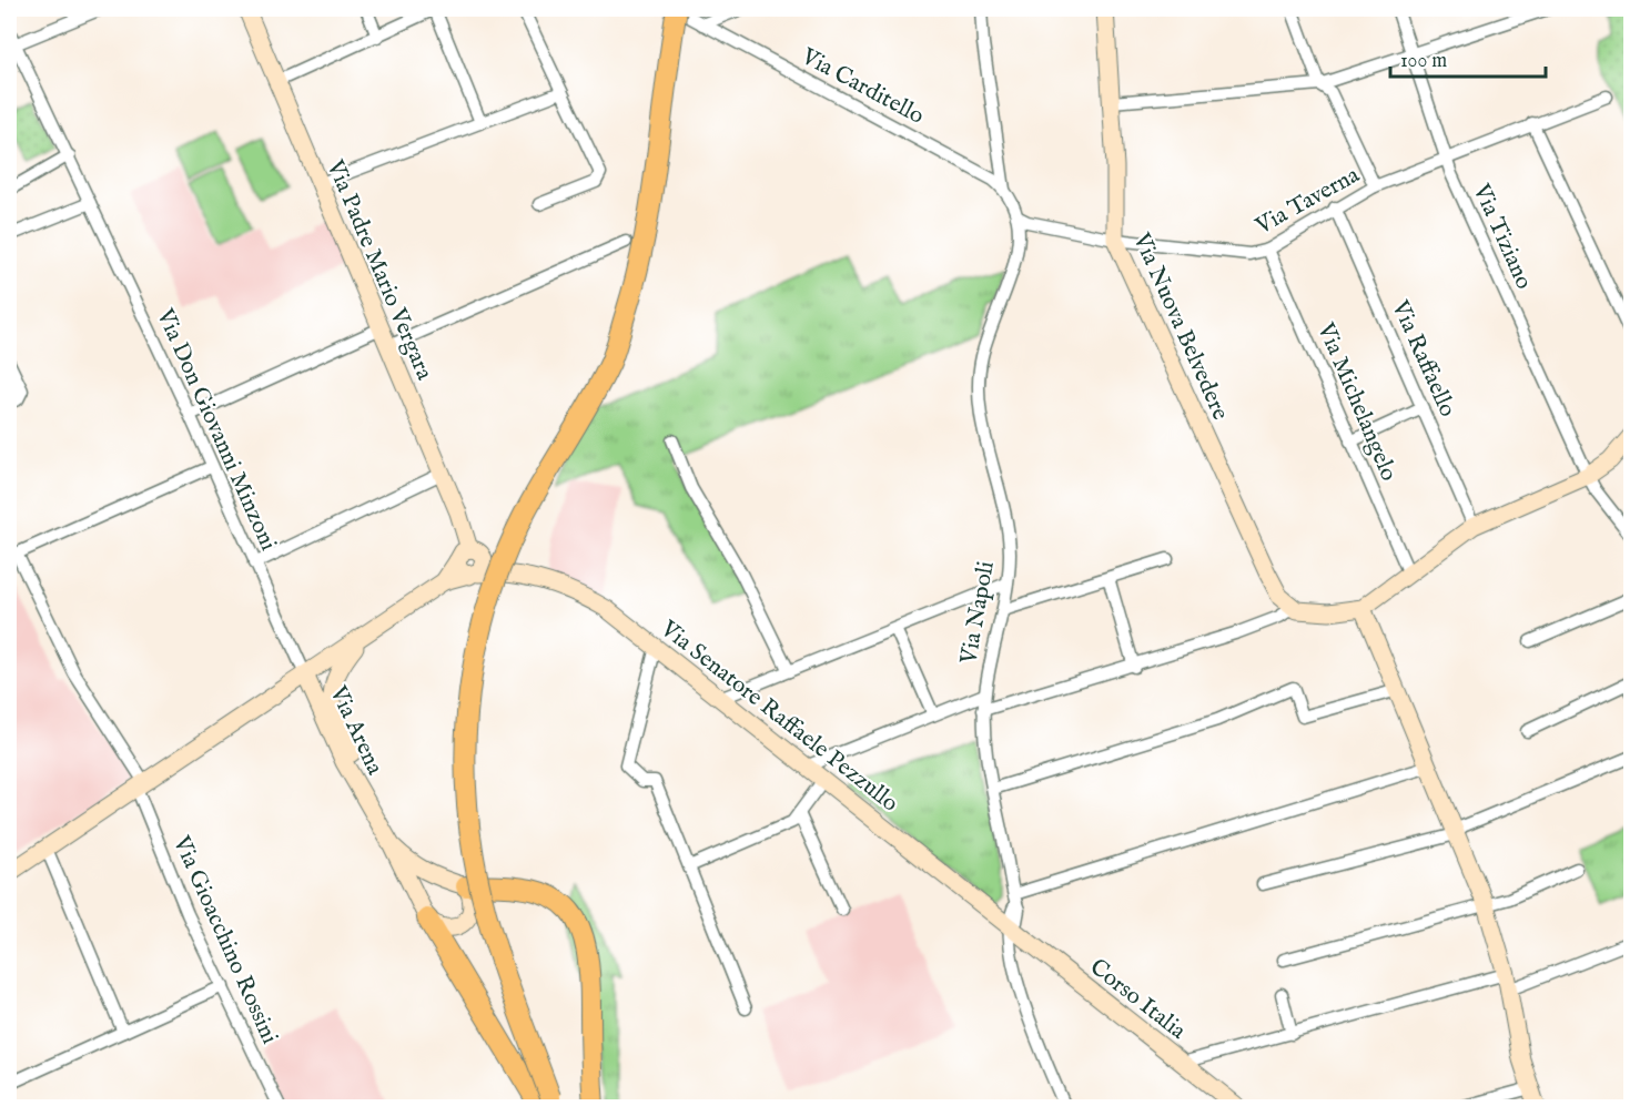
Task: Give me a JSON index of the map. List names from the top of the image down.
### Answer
{
  "streets": {
    "street": [
      "Via Carditello",
      "Via Taverna",
      "Via Tiziano",
      "Via Padre Mario Vergara",
      "Via Nuova Belvedere",
      "Via Raffaello",
      "Via Michelangelo",
      "Via Don Giovanni Minzoni",
      "Via Napoli",
      "Via Senatore Raffaele Pezzullo",
      "Via Arena",
      "Via Gioacchino Rossini",
      "Corso Italia"
    ]
  },
  "crossings": [
    ["Via Taverna", "Via Tiziano"],
    ["Via Taverna", "Via Nuova Belvedere"],
    ["Via Taverna", "Via Raffaello"],
    ["Via Taverna", "Via Michelangelo"],
    ["Via Taverna", "Via Napoli"],
    ["Via Padre Mario Vergara", "Via Senatore Raffaele Pezzullo"],
    ["Via Don Giovanni Minzoni", "Via Arena"],
    ["Via Napoli", "Via Senatore Raffaele Pezzullo"],
    ["Via Napoli", "Corso Italia"],
    ["Via Senatore Raffaele Pezzullo", "Corso Italia"]
  ],
  "scale_bar": "100 m"
}
